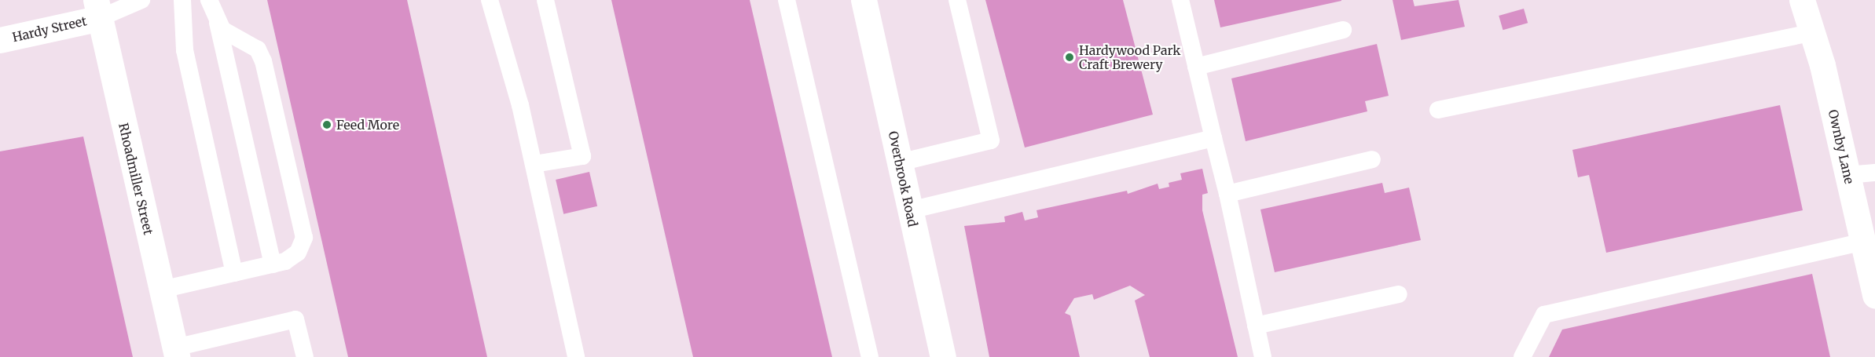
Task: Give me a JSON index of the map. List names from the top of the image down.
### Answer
{
  "streets": {
    "street": [
      "Hardy Street",
      "Ownby Lane",
      "Rhoadmiller Street",
      "Overbrook Road"
    ]
  },
  "crossings": [
    ["Hardy Street", "Rhoadmiller Street"]
  ],
  "places": ["Hardywood Park Craft Brewery", "Feed More"]
}
